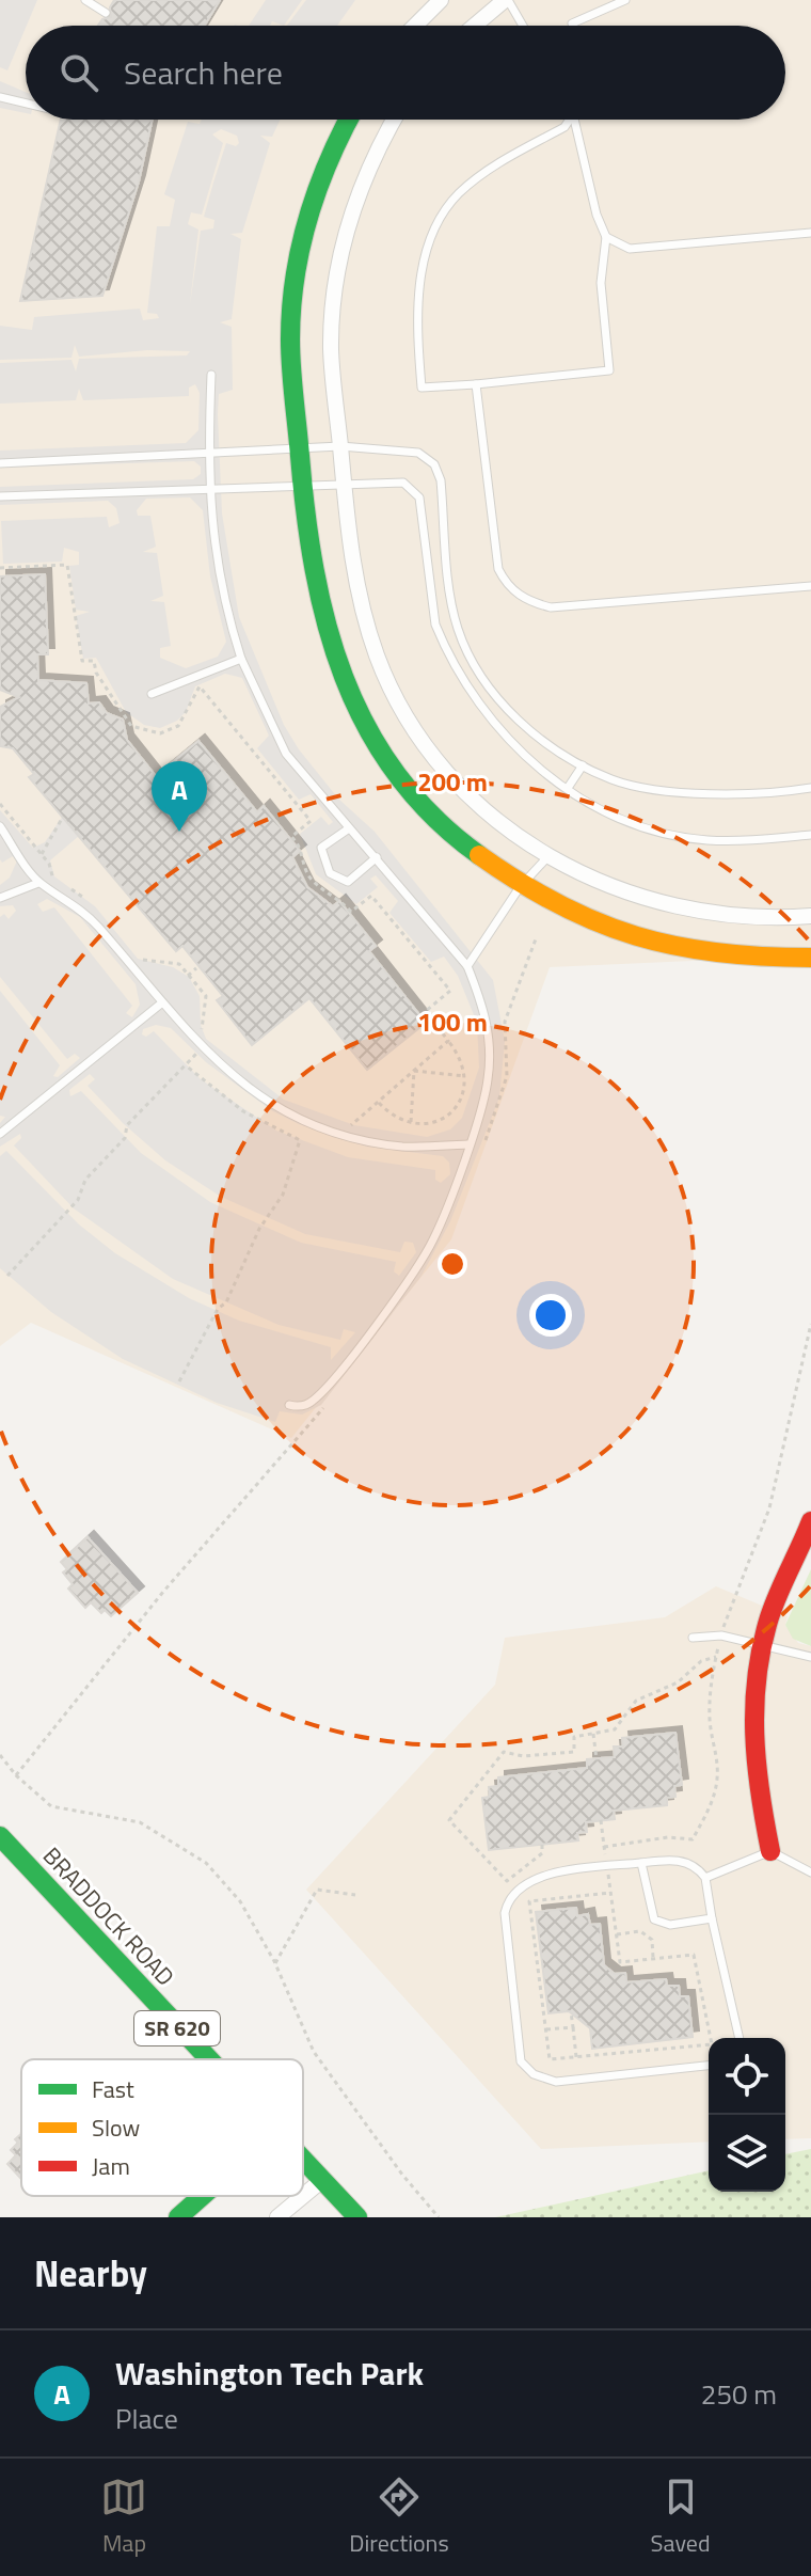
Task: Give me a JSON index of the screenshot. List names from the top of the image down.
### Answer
{
  "streets": {
    "street": ["BRADDOCK ROAD", "SR 620"]
  },
  "legend": ["Fast", "Slow", "Jam"],
  "page": {
    "search": "Search here",
    "pins": "A",
    "heading": "Nearby",
    "list": [
      {
        "mark": "A",
        "name": "Washington Tech Park",
        "note": "Place",
        "value": "250 m"
      }
    ],
    "nav": ["Map", "Directions", "Saved"]
  },
  "rings": ["200 m", "100 m"]
}
